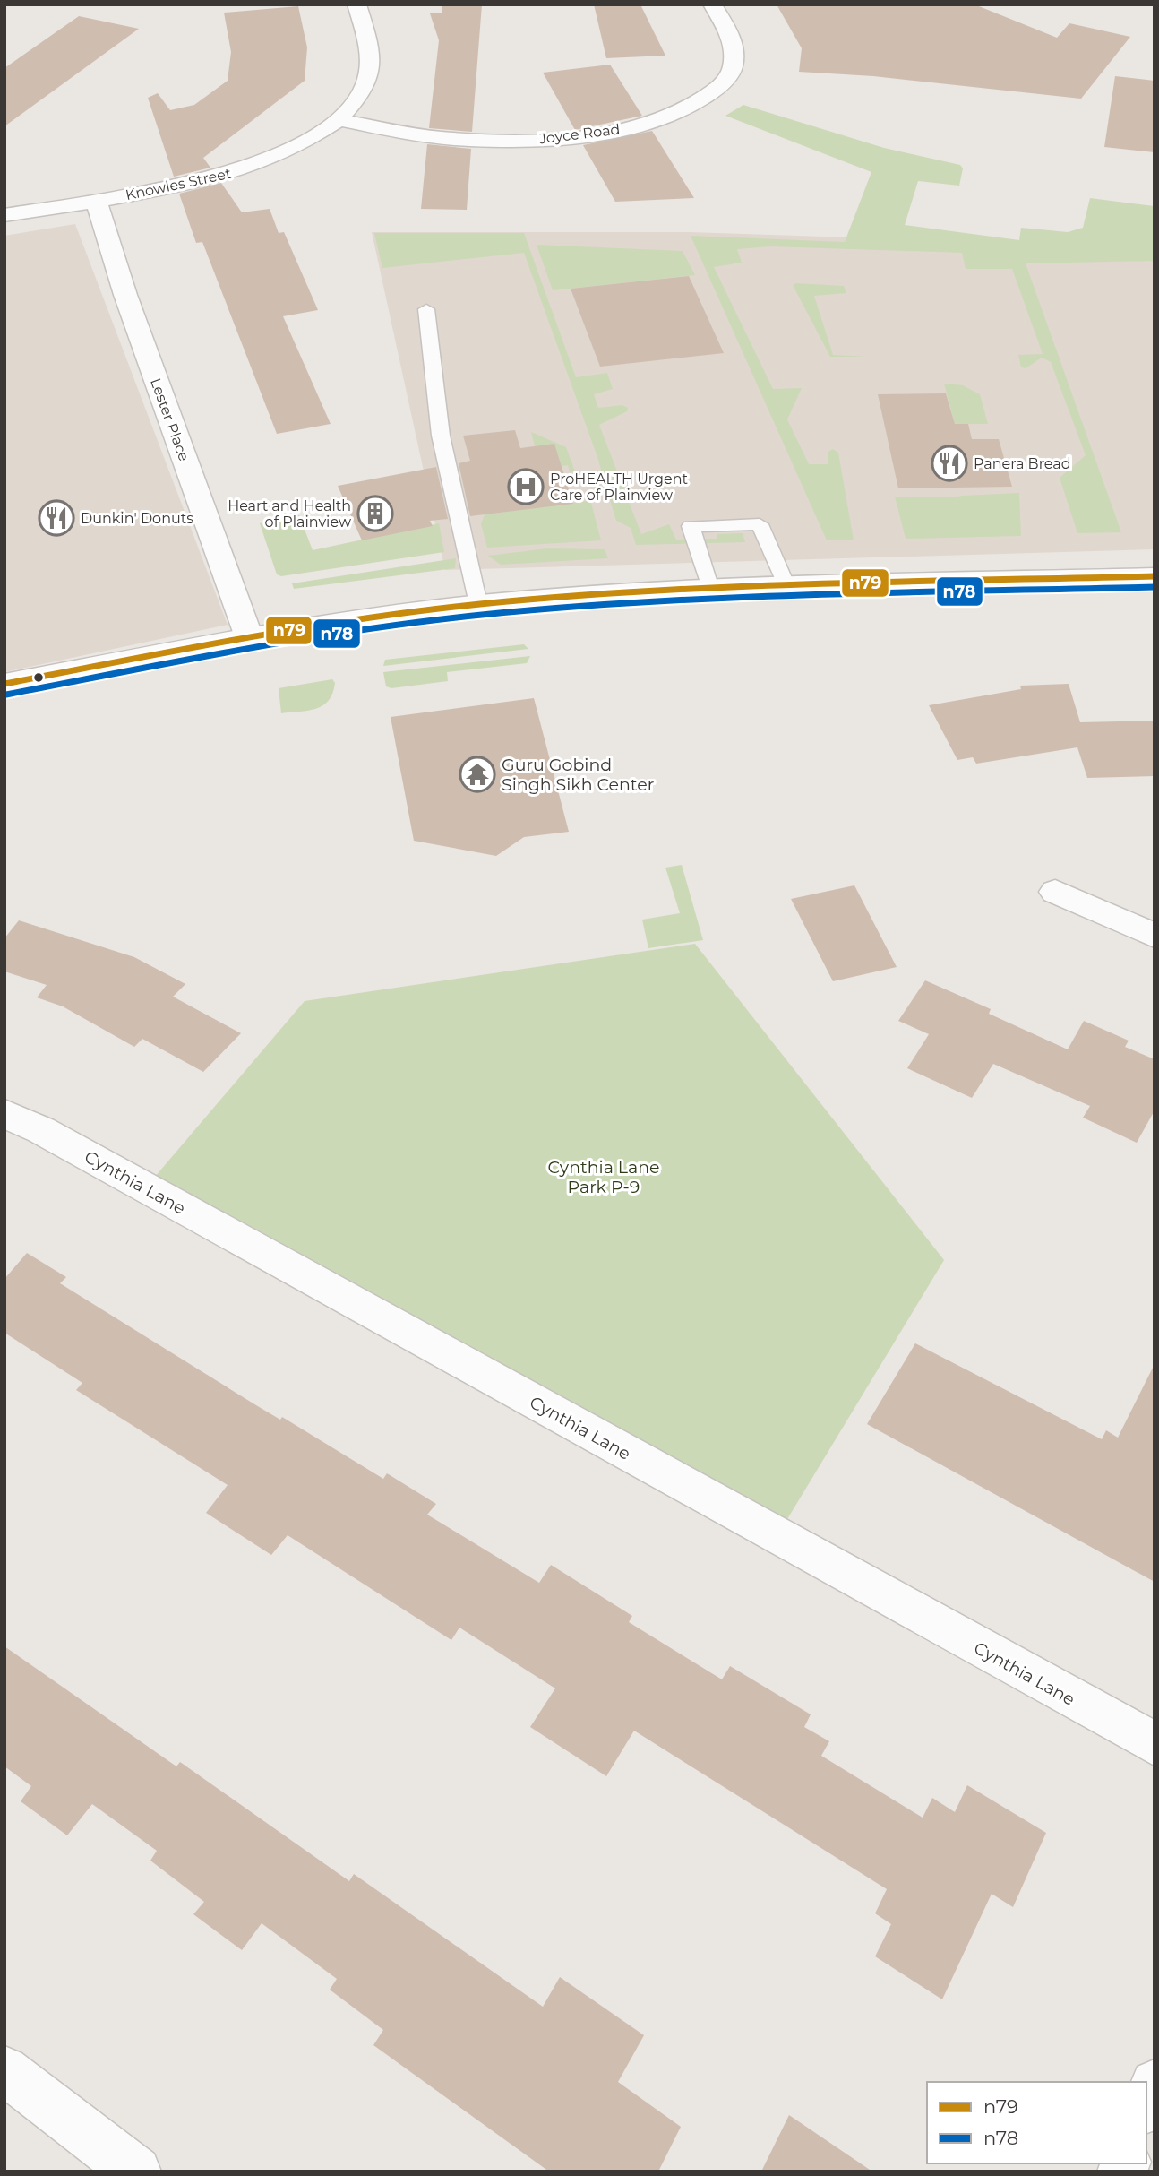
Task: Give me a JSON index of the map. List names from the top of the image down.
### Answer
{
  "streets": {
    "street": [
      "Joyce Road",
      "Knowles Street",
      "Lester Place",
      "Cynthia Lane"
    ]
  },
  "crossings": [
    ["Joyce Road", "Knowles Street"],
    ["Knowles Street", "Lester Place"]
  ],
  "parks": ["Cynthia Lane Park P-9"],
  "places": {
    "restaurant": ["Panera Bread", "Dunkin' Donuts"],
    "hospital": ["ProHEALTH Urgent Care of Plainview"],
    "building": ["Heart and Health of Plainview"],
    "temple": ["Guru Gobind Singh Sikh Center"]
  },
  "lines": ["transit line n79", "transit line n78"],
  "legend": ["n79", "n78"]
}
